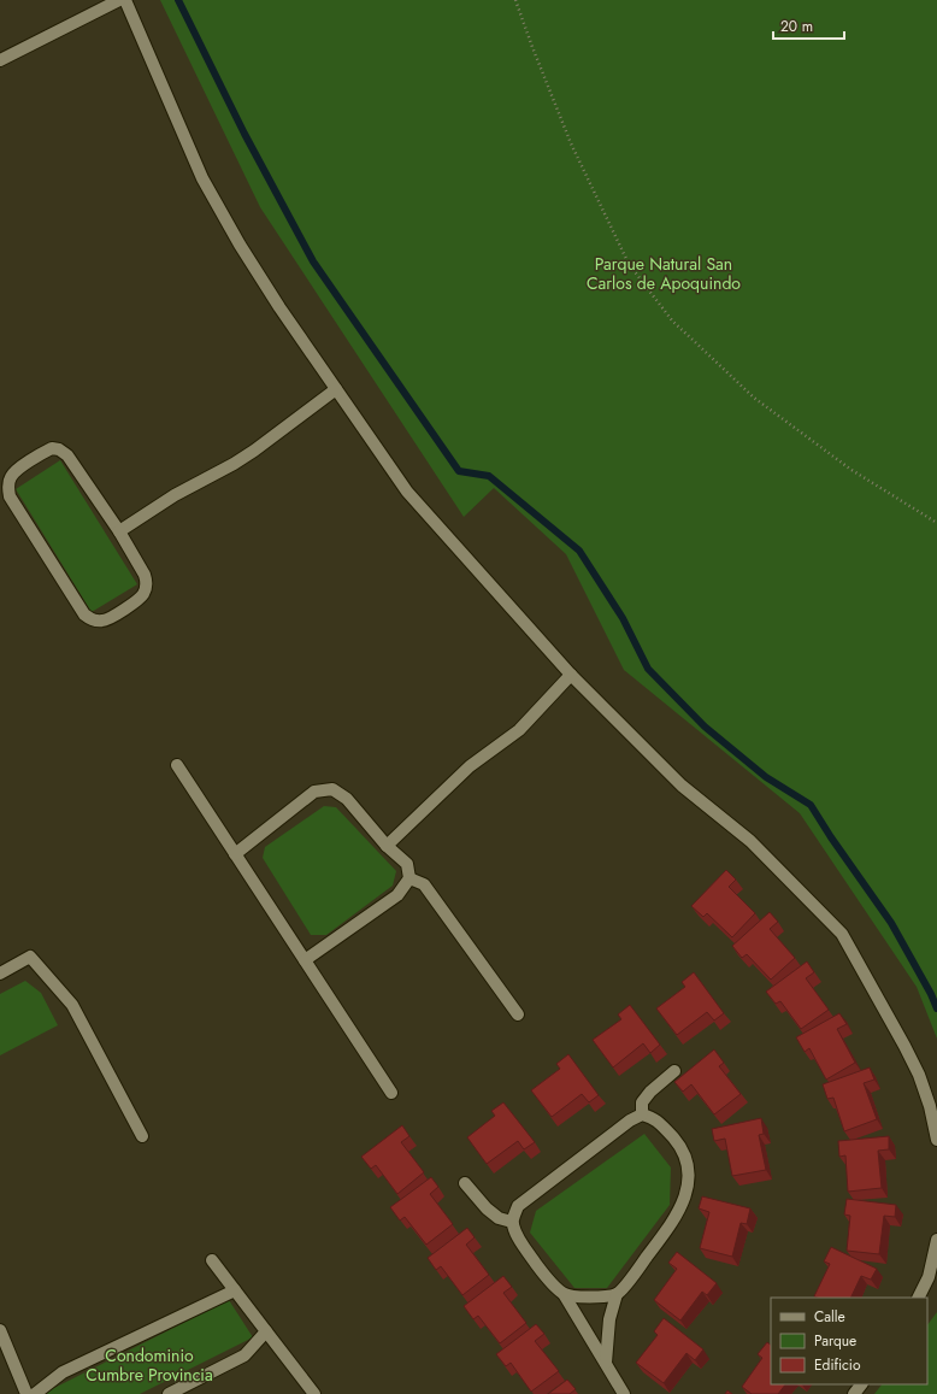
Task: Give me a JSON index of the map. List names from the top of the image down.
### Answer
{
  "parks": ["Parque Natural San Carlos de Apoquindo", "Condominio Cumbre Provincia"],
  "legend": ["Calle", "Parque", "Edificio"],
  "scale_bar": "20 m"
}
